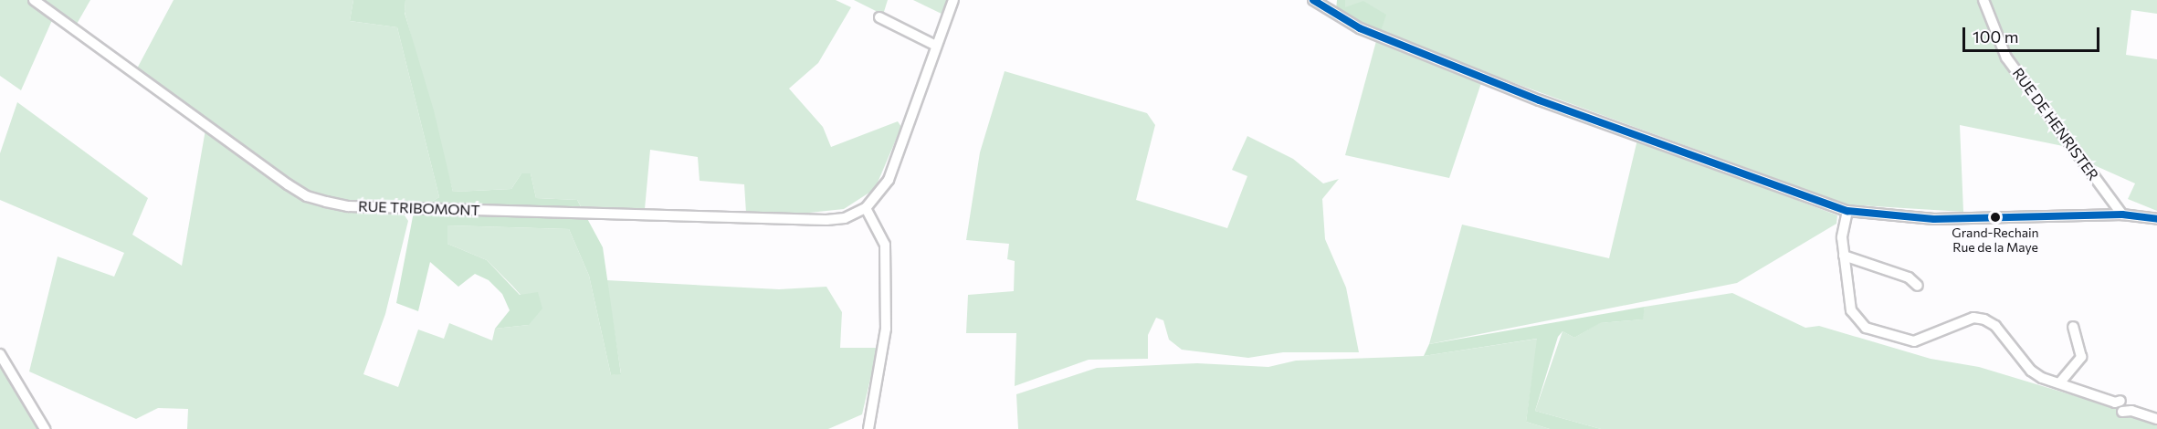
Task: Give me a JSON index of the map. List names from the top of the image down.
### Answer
{
  "streets": {
    "street": ["RUE DE HENRISTER", "RUE TRIBOMONT"]
  },
  "places": ["Grand-Rechain Rue de la Maye"],
  "scale_bar": "100 m"
}
